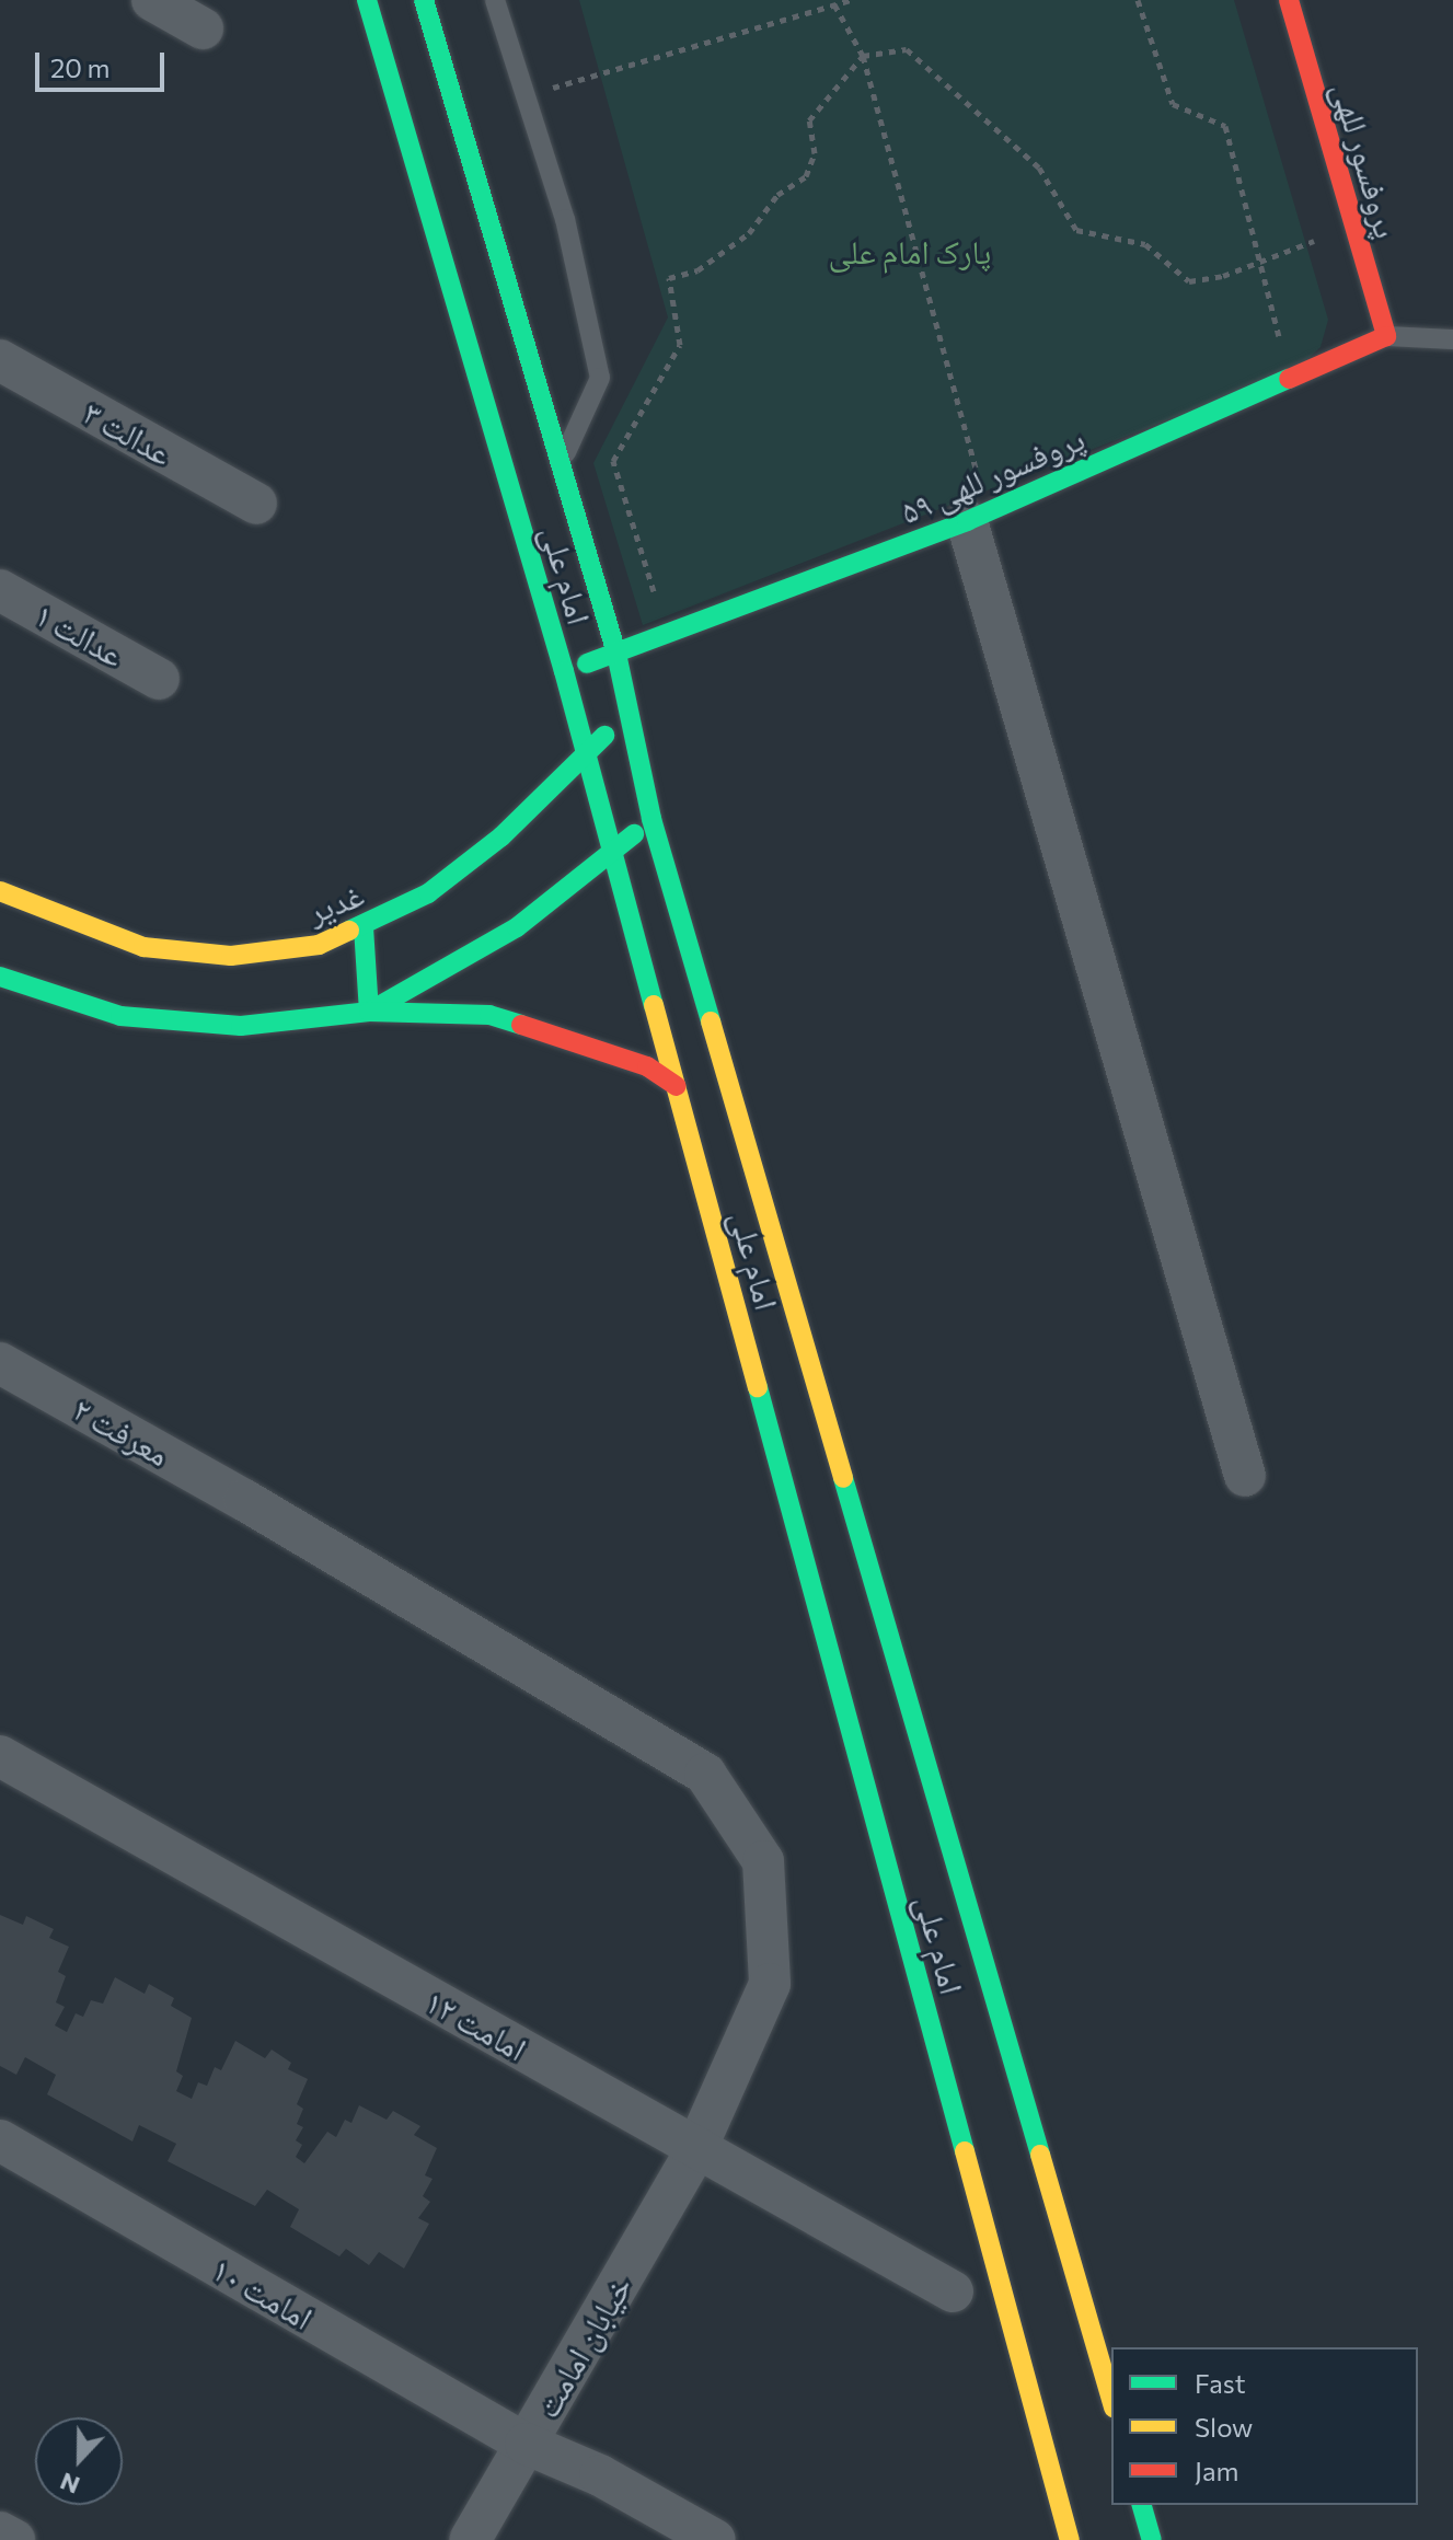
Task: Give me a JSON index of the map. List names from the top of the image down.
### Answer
{
  "streets": {
    "street": [
      "پروفسور للهی",
      "عدالت ۳",
      "پروفسور للهی ۵۹",
      "امام علی",
      "عدالت ۱",
      "غدیر",
      "معرفت ۲",
      "امامت ۱۲",
      "امامت ۱۰",
      "خیابان امامت"
    ]
  },
  "crossings": [
    ["پروفسور للهی", "پروفسور للهی ۵۹"],
    ["پروفسور للهی ۵۹", "امام علی"],
    ["امام علی", "غدیر"],
    ["معرفت ۲", "امامت ۱۲"],
    ["معرفت ۲", "خیابان امامت"],
    ["امامت ۱۲", "خیابان امامت"],
    ["امامت ۱۰", "خیابان امامت"]
  ],
  "parks": ["پارک امام علی"],
  "legend": ["Fast", "Slow", "Jam"],
  "scale_bar": "20 m",
  "north": "bottom"
}
